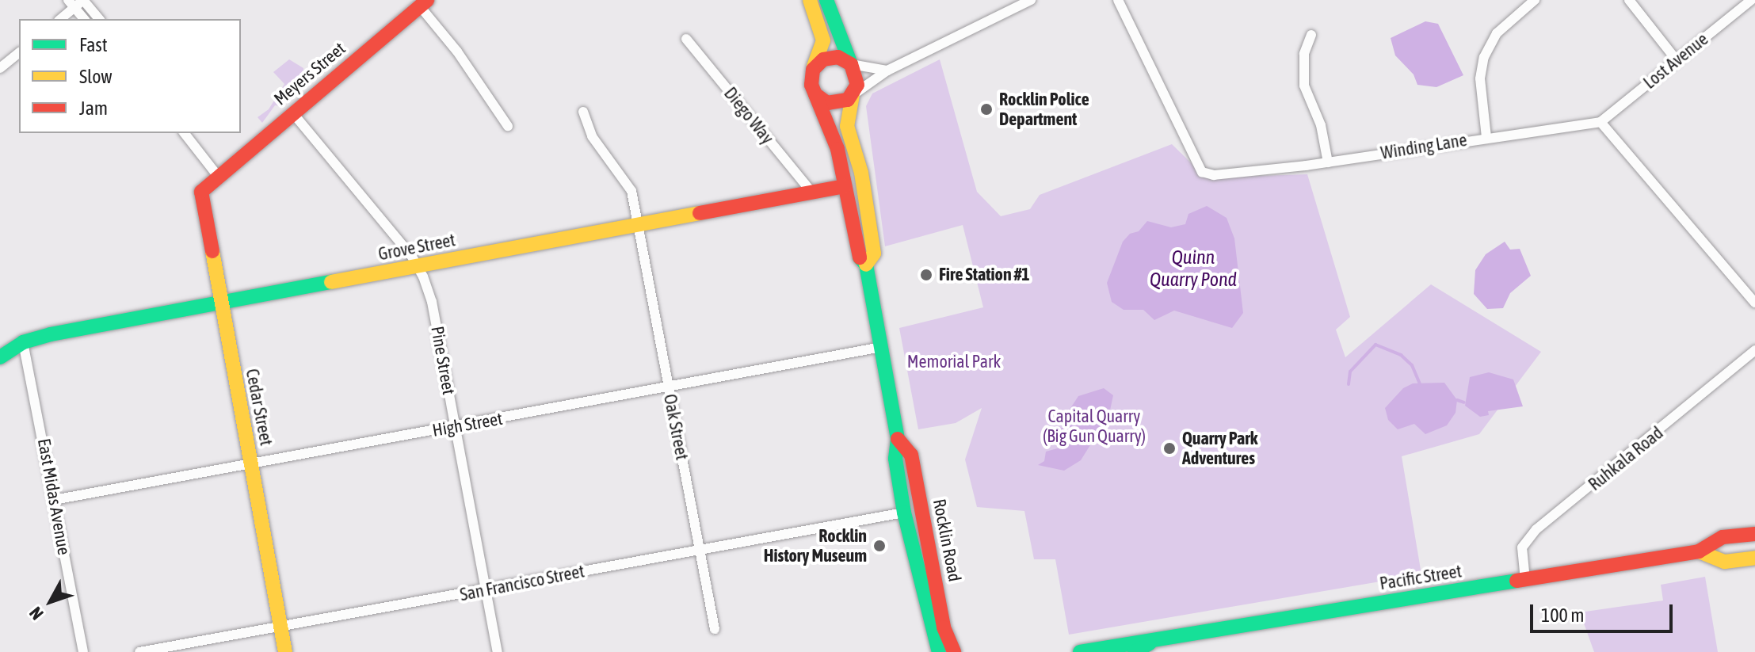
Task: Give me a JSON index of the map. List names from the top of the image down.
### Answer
{
  "streets": {
    "main road": [
      "Meyers Street",
      "Grove Street",
      "Cedar Street",
      "Rocklin Road",
      "Pacific Street"
    ],
    "street": [
      "Lost Avenue",
      "Diego Way",
      "Winding Lane",
      "Pine Street",
      "High Street",
      "Oak Street",
      "Ruhkala Road",
      "East Midas Avenue",
      "San Francisco Street"
    ]
  },
  "crossings": [
    ["Lost Avenue", "Winding Lane"],
    ["Meyers Street", "Pine Street"],
    ["Meyers Street", "Cedar Street"],
    ["Diego Way", "Grove Street"],
    ["Grove Street", "Pine Street"],
    ["Grove Street", "Cedar Street"],
    ["Grove Street", "Oak Street"],
    ["Grove Street", "East Midas Avenue"],
    ["Grove Street", "Rocklin Road"],
    ["Pine Street", "High Street"],
    ["Pine Street", "San Francisco Street"],
    ["Cedar Street", "High Street"],
    ["Cedar Street", "San Francisco Street"],
    ["High Street", "Oak Street"],
    ["High Street", "East Midas Avenue"],
    ["High Street", "Rocklin Road"],
    ["Oak Street", "San Francisco Street"],
    ["Ruhkala Road", "Pacific Street"],
    ["Rocklin Road", "San Francisco Street"]
  ],
  "water": ["Quinn Quarry Pond"],
  "parks": ["Memorial Park", "Capital Quarry (Big Gun Quarry)"],
  "places": [
    "Rocklin Police Department",
    "Fire Station #1",
    "Quarry Park Adventures",
    "Rocklin History Museum"
  ],
  "legend": ["Fast", "Slow", "Jam"],
  "scale_bar": "100 m",
  "north": "bottom left"
}
